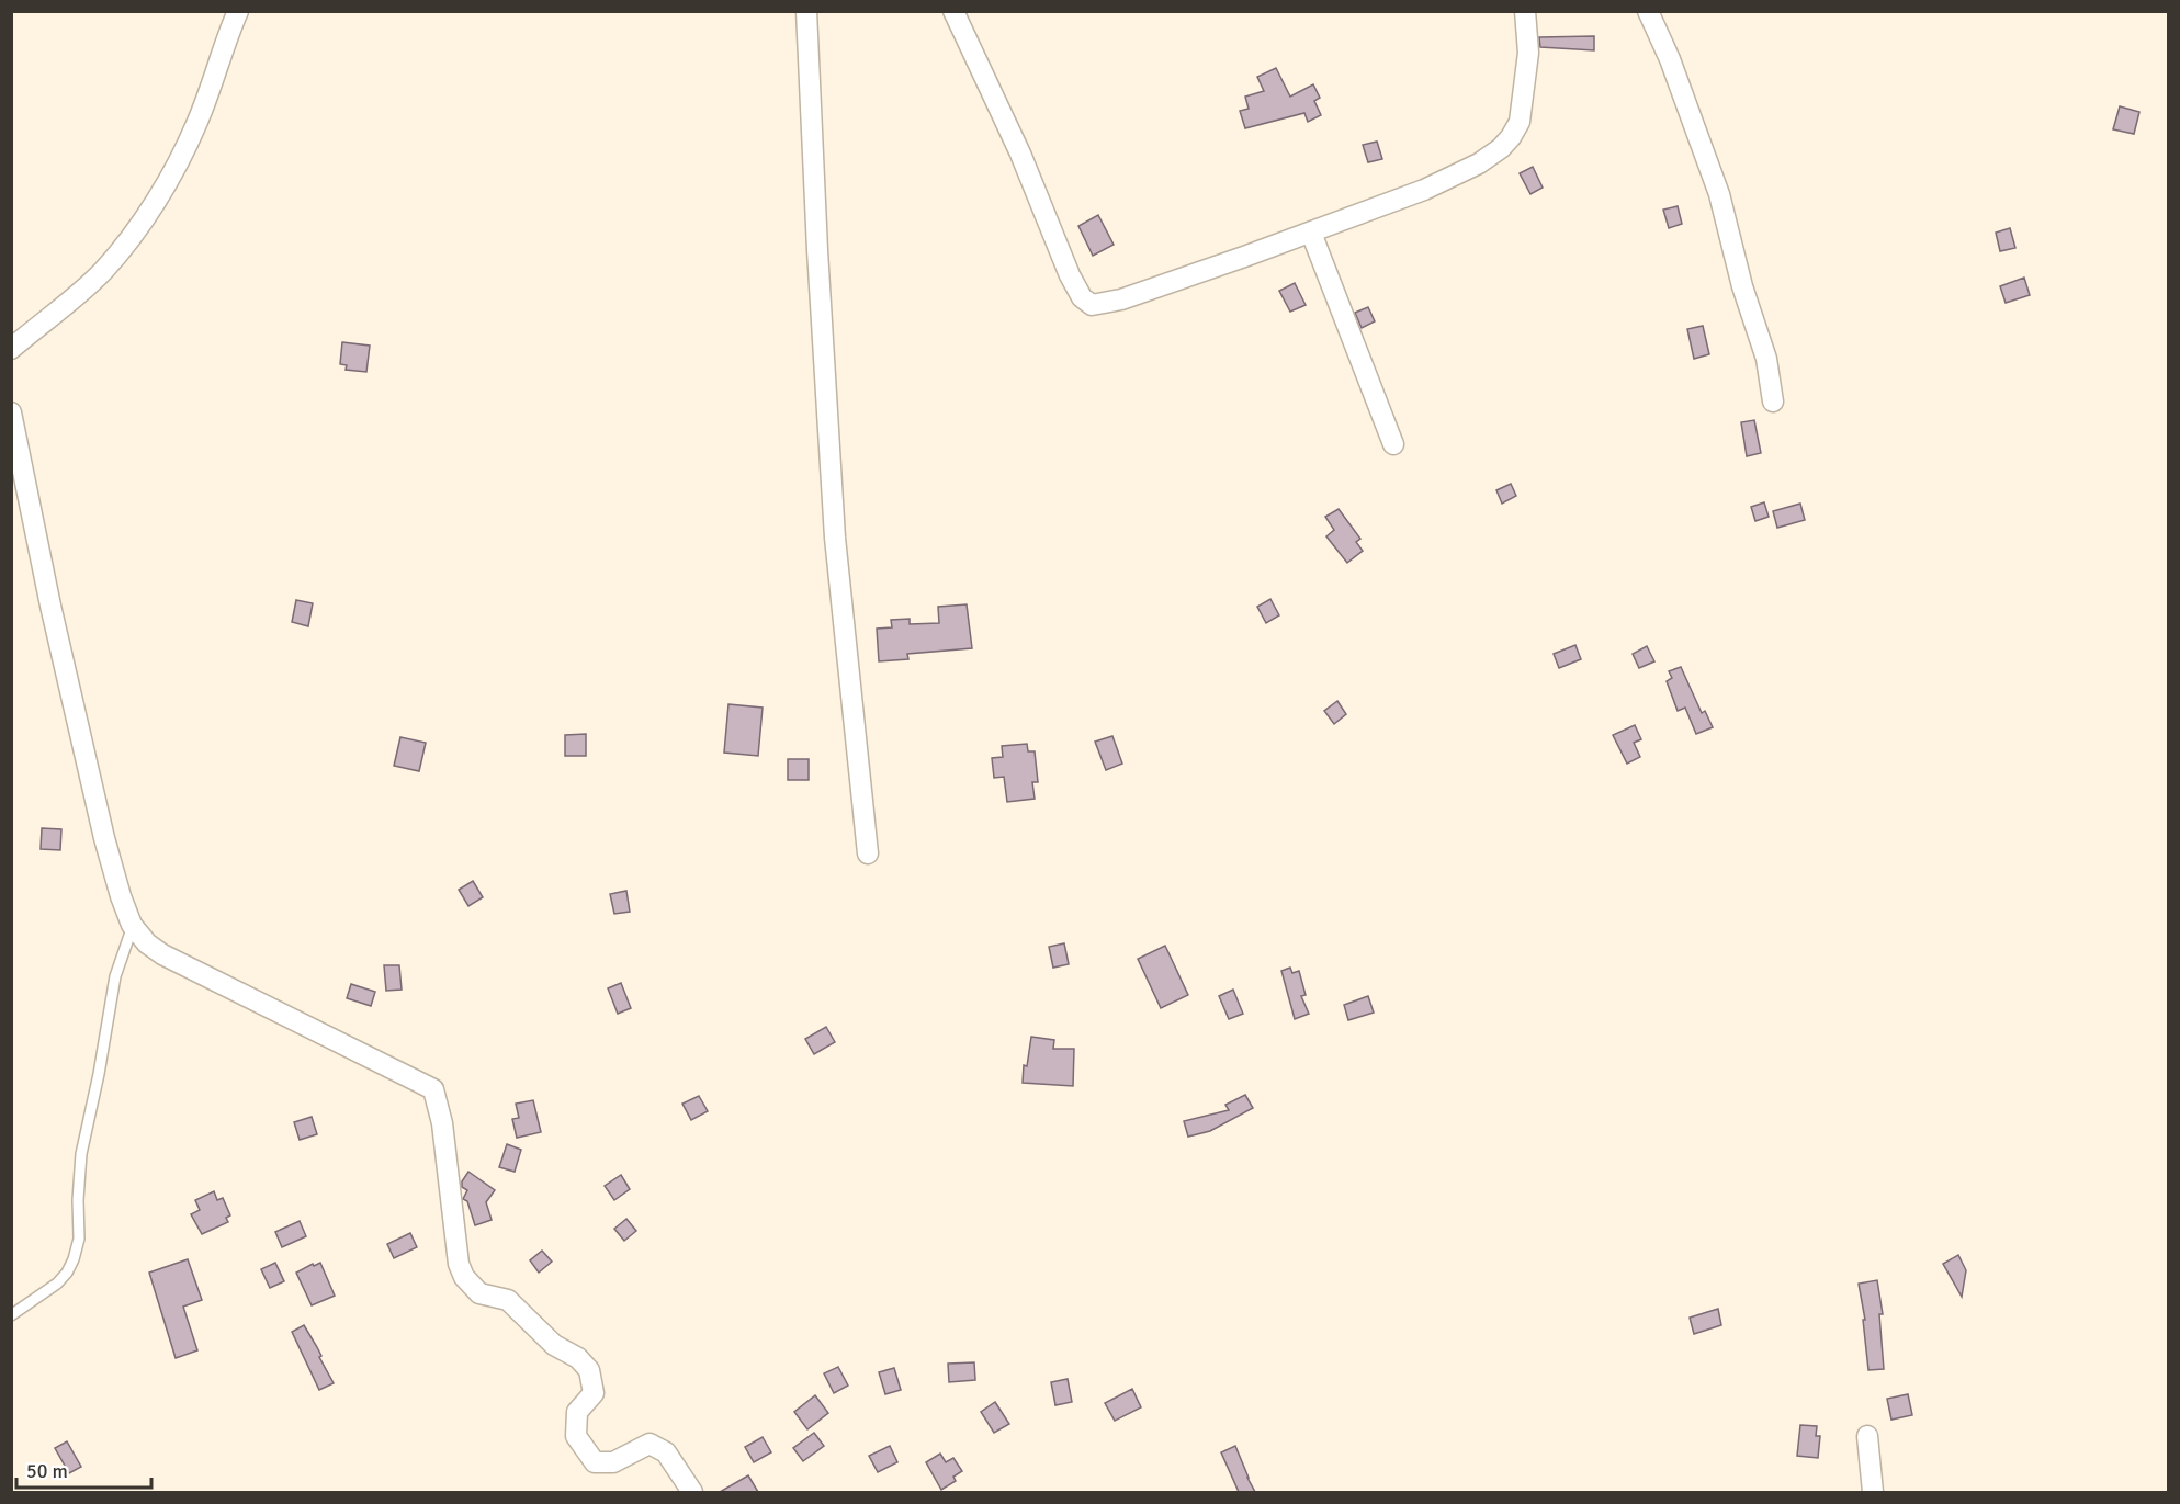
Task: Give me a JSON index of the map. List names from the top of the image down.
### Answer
{
  "scale_bar": "50 m"
}
